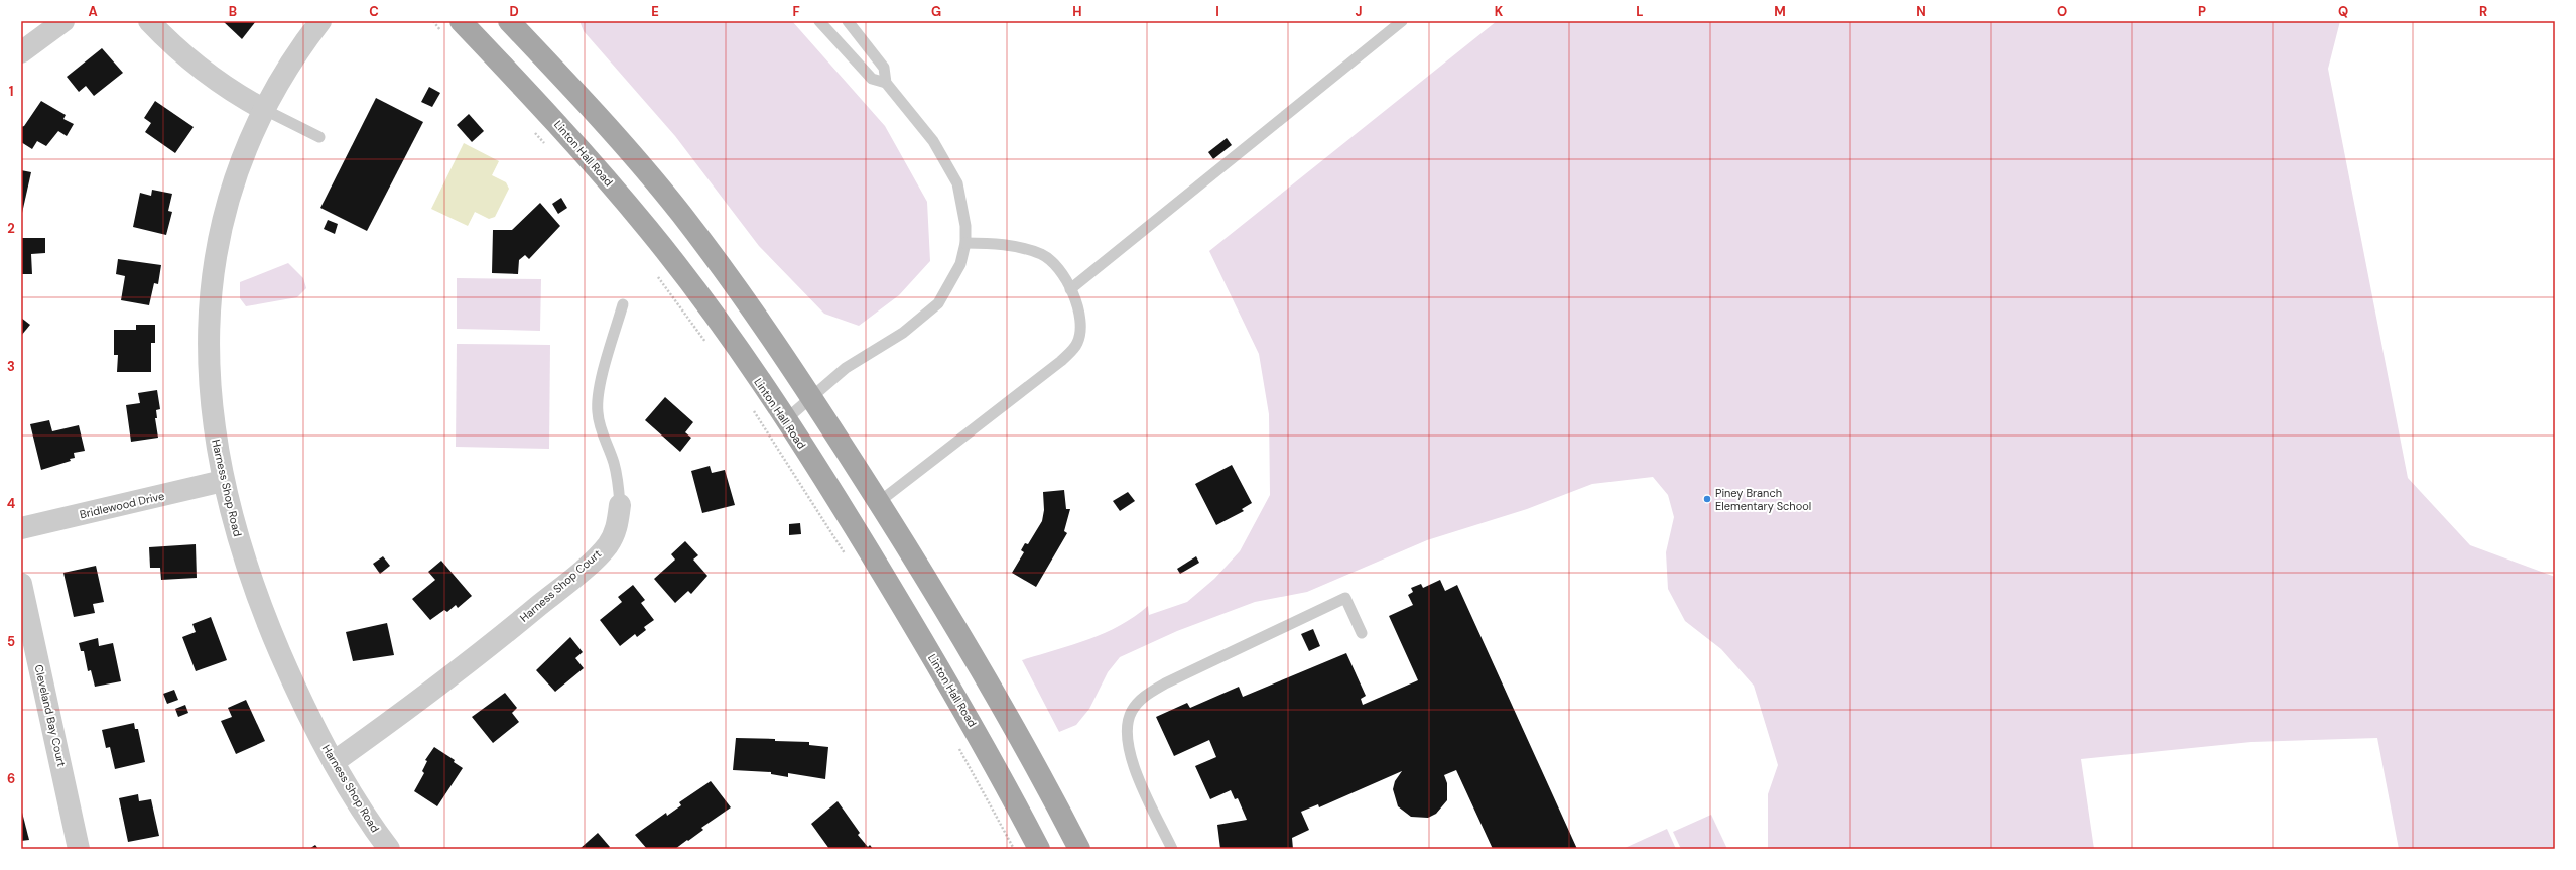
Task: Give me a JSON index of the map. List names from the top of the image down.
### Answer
{
  "streets": {
    "main road": ["Linton Hall Road"],
    "street": [
      "Harness Shop Road",
      "Bridlewood Drive",
      "Harness Shop Court",
      "Cleveland Bay Court"
    ]
  },
  "crossings": [
    ["Harness Shop Road", "Bridlewood Drive"],
    ["Harness Shop Road", "Harness Shop Court"]
  ],
  "places": ["Piney Branch Elementary School"],
  "grid": {
    "columns": [
      "A",
      "B",
      "C",
      "D",
      "E",
      "F",
      "G",
      "H",
      "I",
      "J",
      "K",
      "L",
      "M",
      "N",
      "O",
      "P",
      "Q",
      "R"
    ],
    "rows": [
      "1",
      "2",
      "3",
      "4",
      "5",
      "6"
    ]
  }
}
